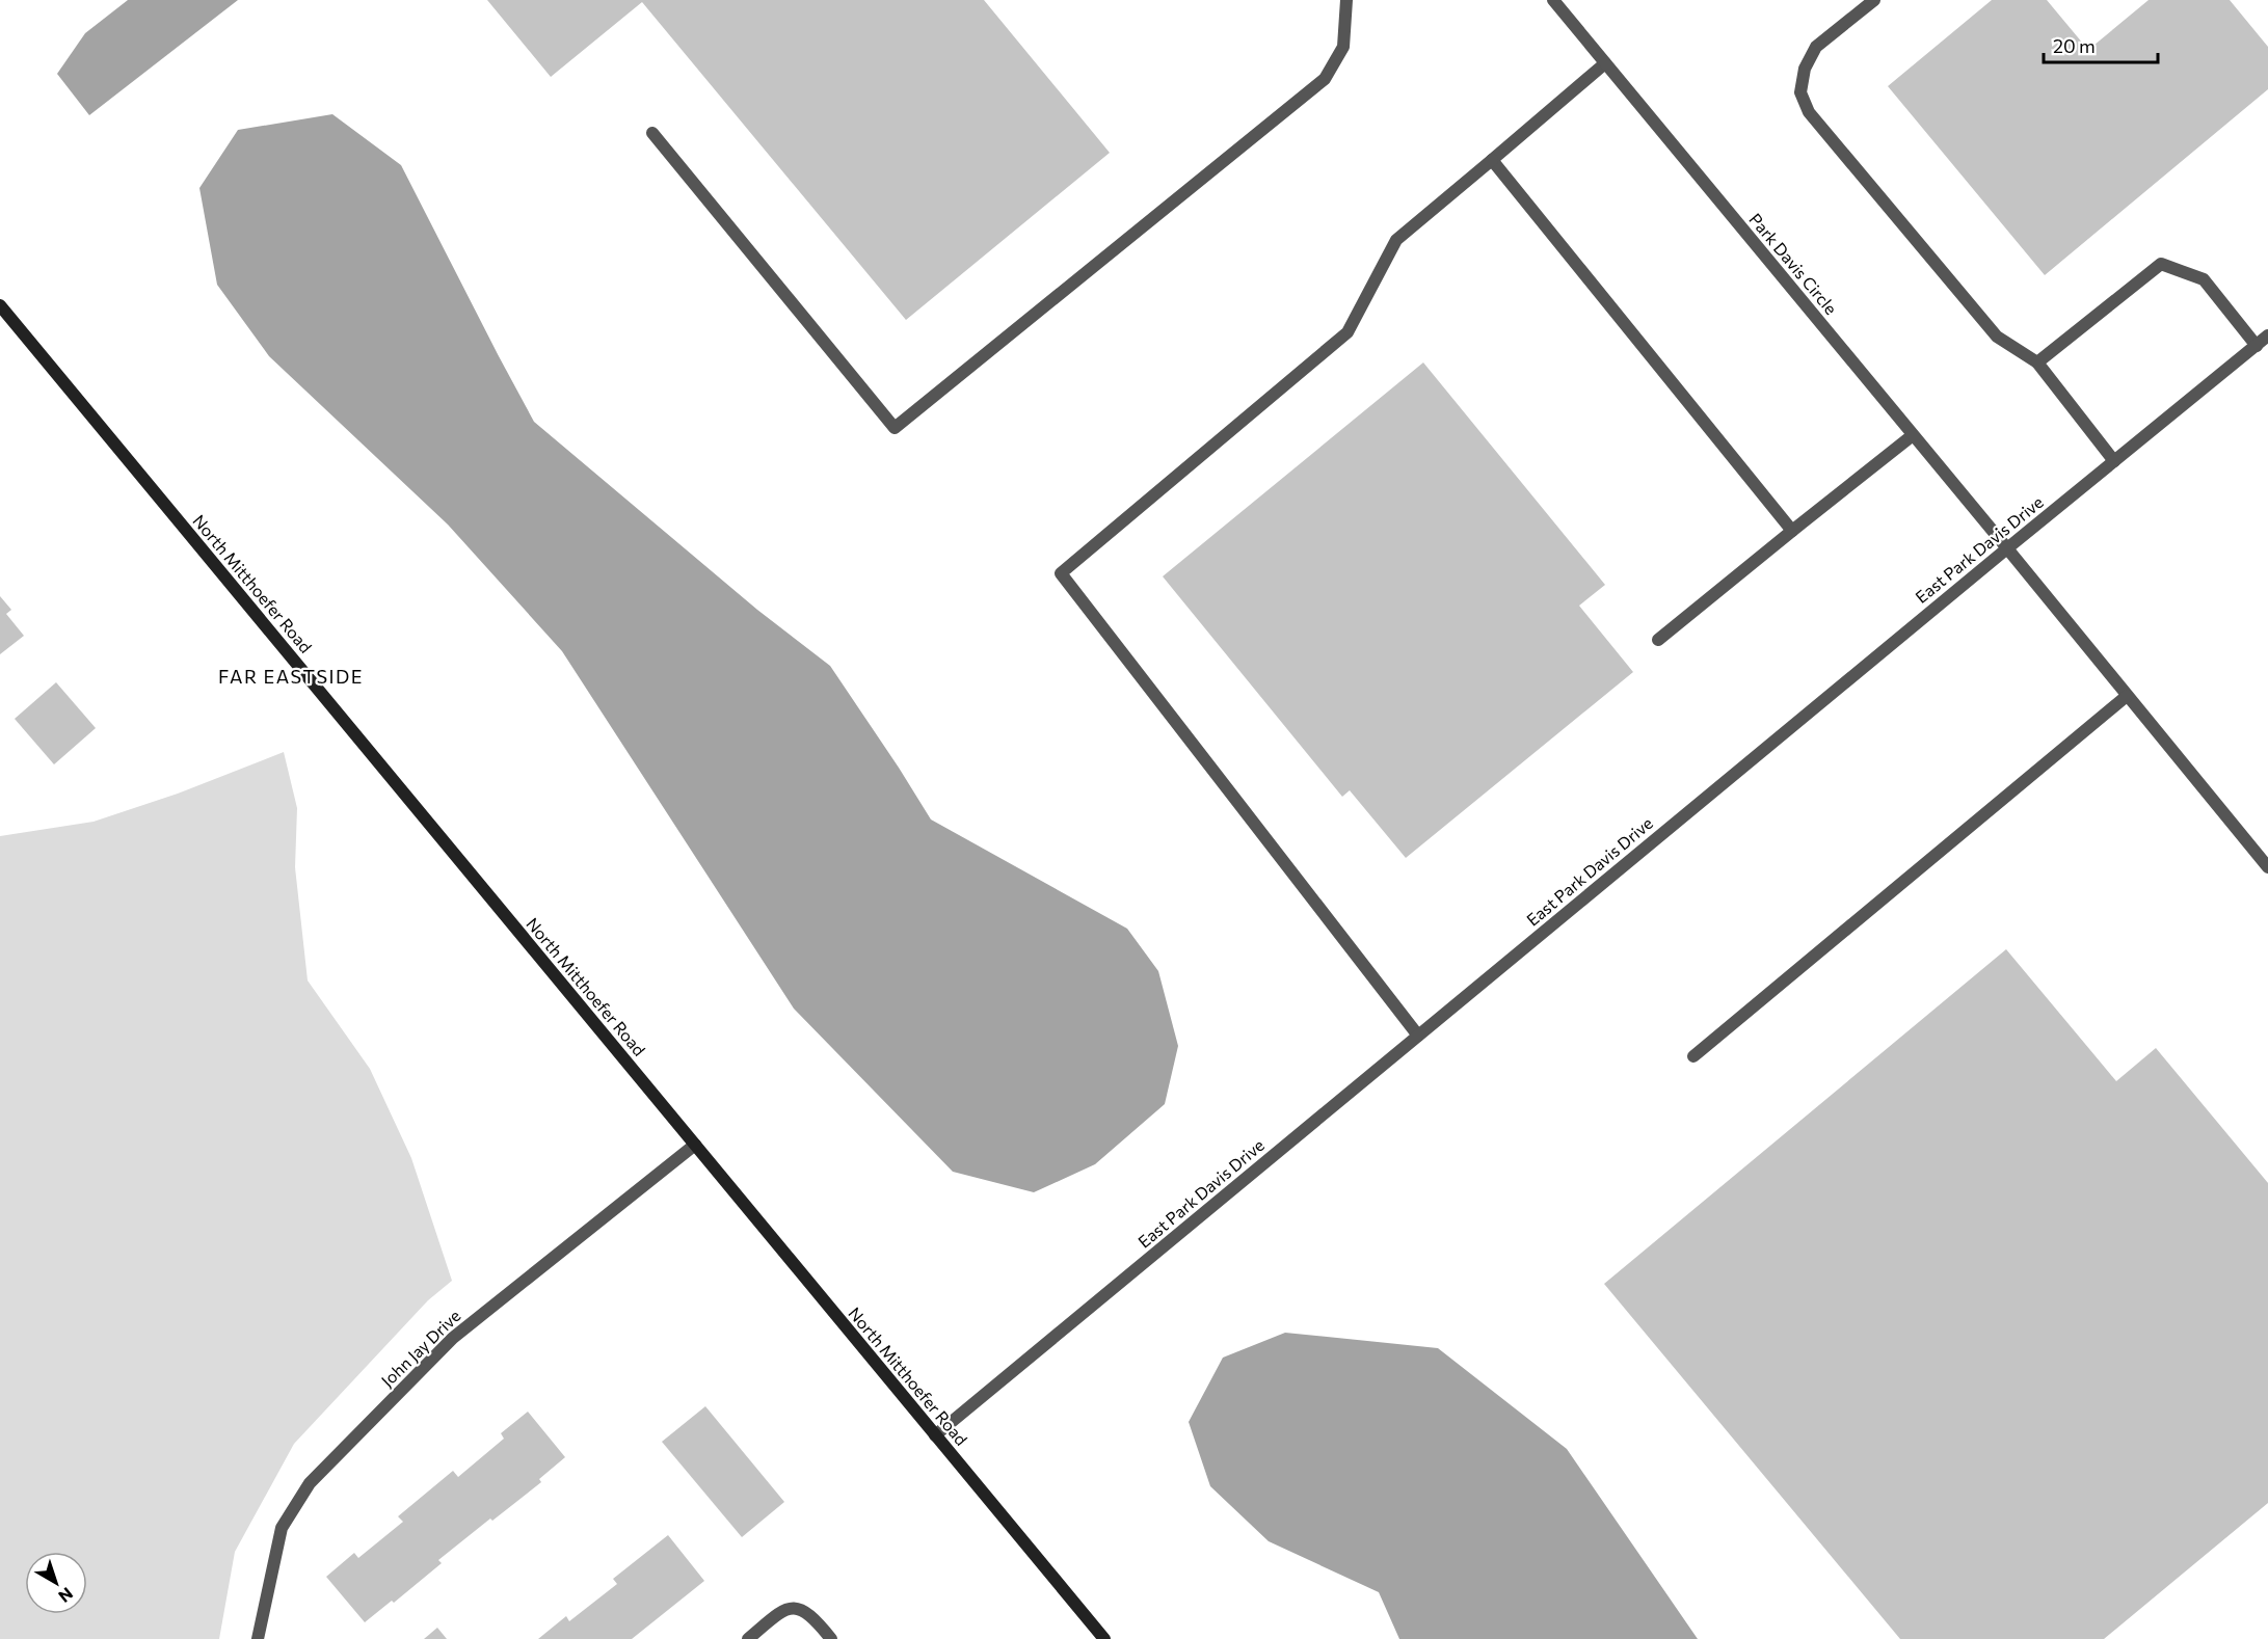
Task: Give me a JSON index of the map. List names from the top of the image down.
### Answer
{
  "streets": {
    "main road": ["North Mitthoefer Road"],
    "street": ["Park Davis Circle", "East Park Davis Drive", "John Jay Drive"]
  },
  "crossings": [
    ["Park Davis Circle", "East Park Davis Drive"],
    ["East Park Davis Drive", "North Mitthoefer Road"],
    ["North Mitthoefer Road", "John Jay Drive"]
  ],
  "districts": ["FAR EASTSIDE"],
  "scale_bar": "20 m",
  "north": "bottom right"
}
